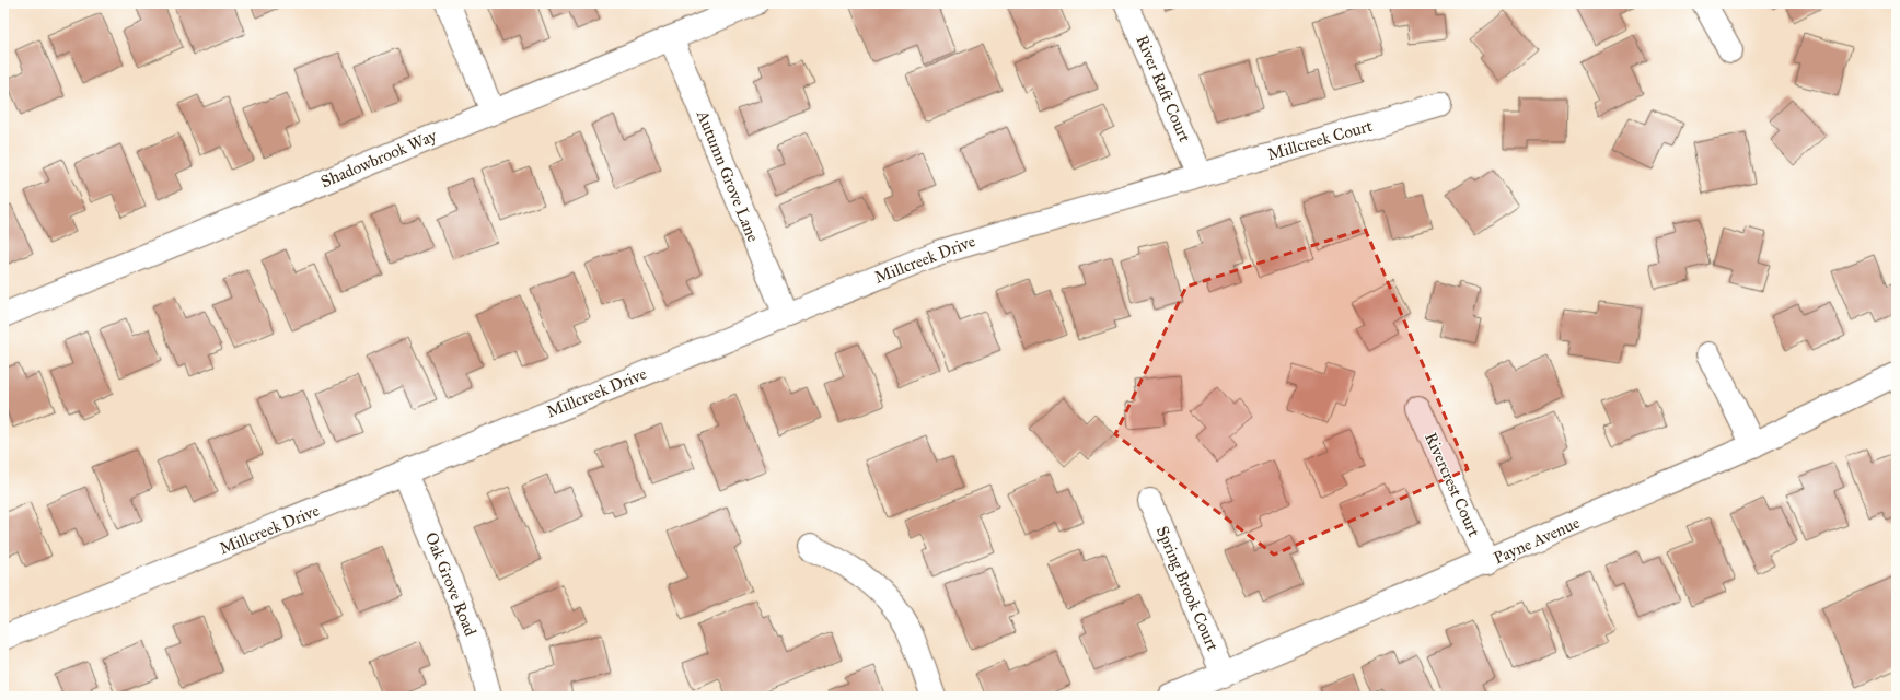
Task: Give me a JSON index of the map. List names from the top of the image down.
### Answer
{
  "streets": {
    "street": [
      "River Raft Court",
      "Millcreek Court",
      "Shadowbrook Way",
      "Autumn Grove Lane",
      "Millcreek Drive",
      "Rivercrest Court",
      "Payne Avenue",
      "Oak Grove Road",
      "Spring Brook Court"
    ]
  },
  "crossings": [
    ["River Raft Court", "Millcreek Court"],
    ["River Raft Court", "Millcreek Drive"],
    ["Millcreek Court", "Millcreek Drive"],
    ["Shadowbrook Way", "Autumn Grove Lane"],
    ["Autumn Grove Lane", "Millcreek Drive"],
    ["Millcreek Drive", "Oak Grove Road"],
    ["Rivercrest Court", "Payne Avenue"],
    ["Payne Avenue", "Spring Brook Court"]
  ]
}
